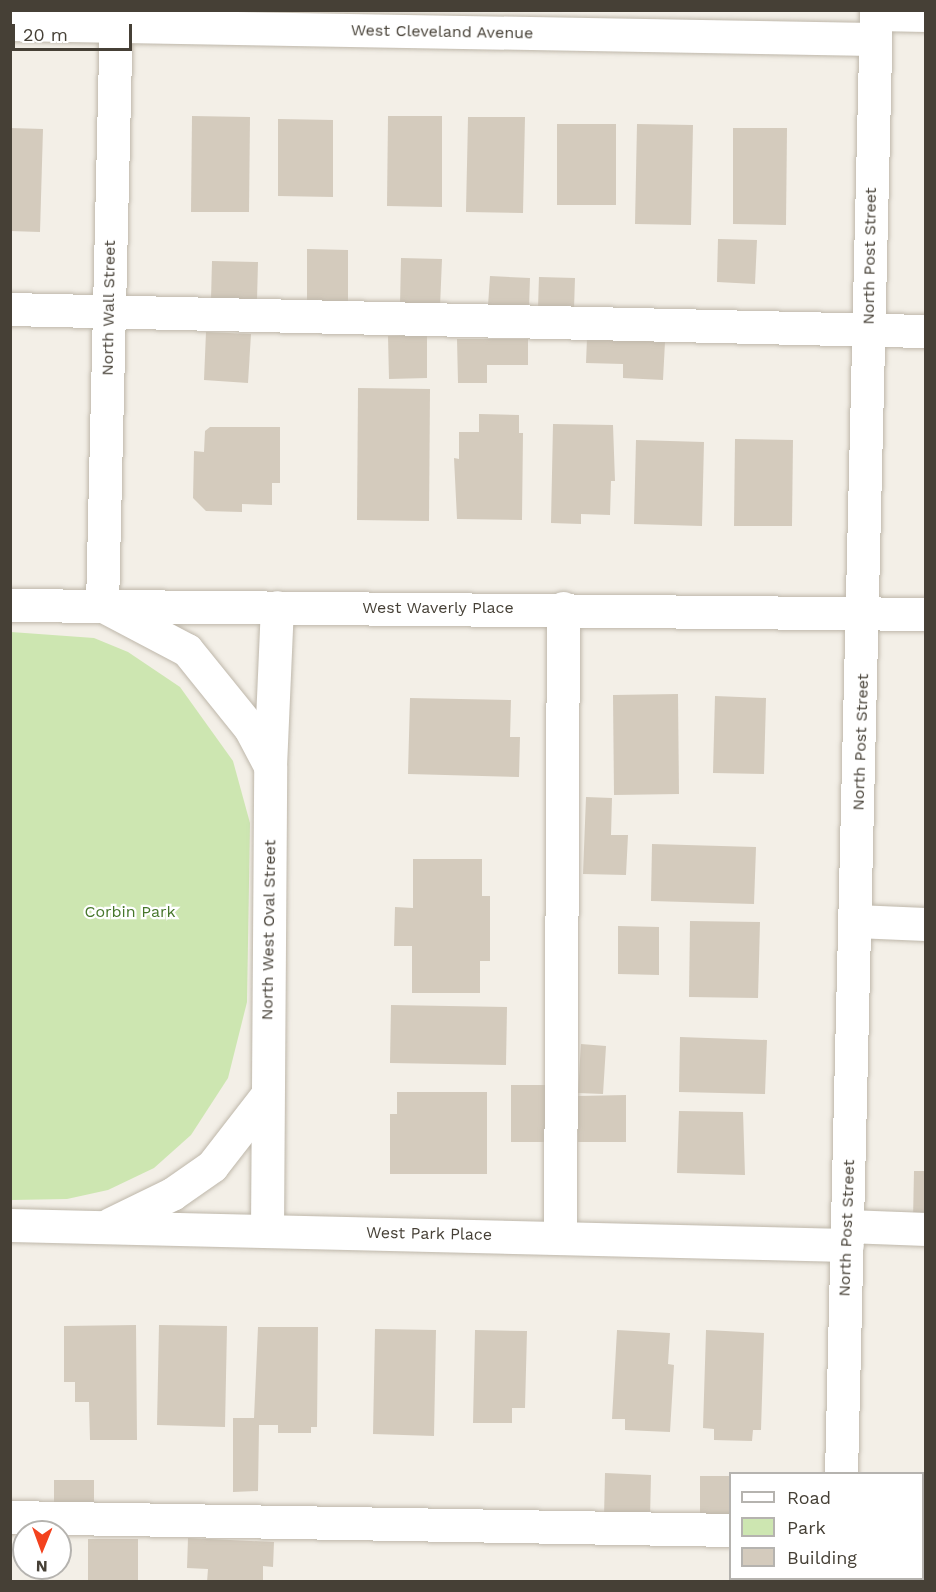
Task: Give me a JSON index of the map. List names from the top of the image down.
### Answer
{
  "streets": {
    "street": [
      "West Cleveland Avenue",
      "North Post Street",
      "North Wall Street",
      "West Waverly Place",
      "North West Oval Street",
      "West Park Place"
    ]
  },
  "crossings": [
    ["West Cleveland Avenue", "North Post Street"],
    ["West Cleveland Avenue", "North Wall Street"],
    ["North Post Street", "West Waverly Place"],
    ["North Post Street", "West Park Place"],
    ["North Wall Street", "West Waverly Place"],
    ["North Wall Street", "North West Oval Street"],
    ["West Waverly Place", "North West Oval Street"],
    ["North West Oval Street", "West Park Place"]
  ],
  "parks": ["Corbin Park"],
  "legend": ["Road", "Park", "Building"],
  "scale_bar": "20 m",
  "north": "bottom"
}
